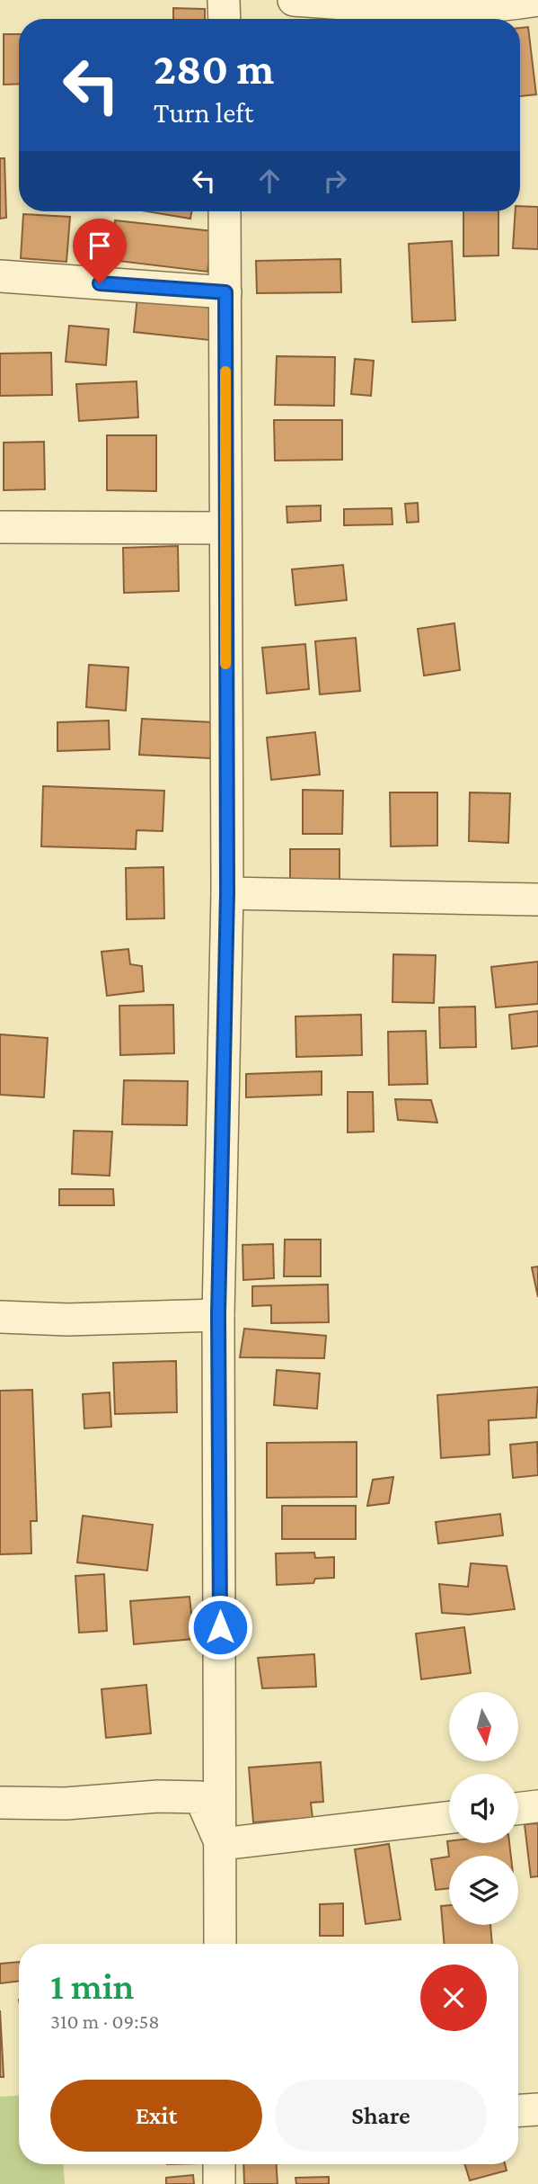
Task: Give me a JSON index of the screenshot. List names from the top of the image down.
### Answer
{
  "north": "bottom",
  "page": {
    "turn": ["280 m", "Turn left"],
    "heading": ["1 min", "310 m · 09:58"],
    "buttons": ["Exit", "Share"]
  }
}
